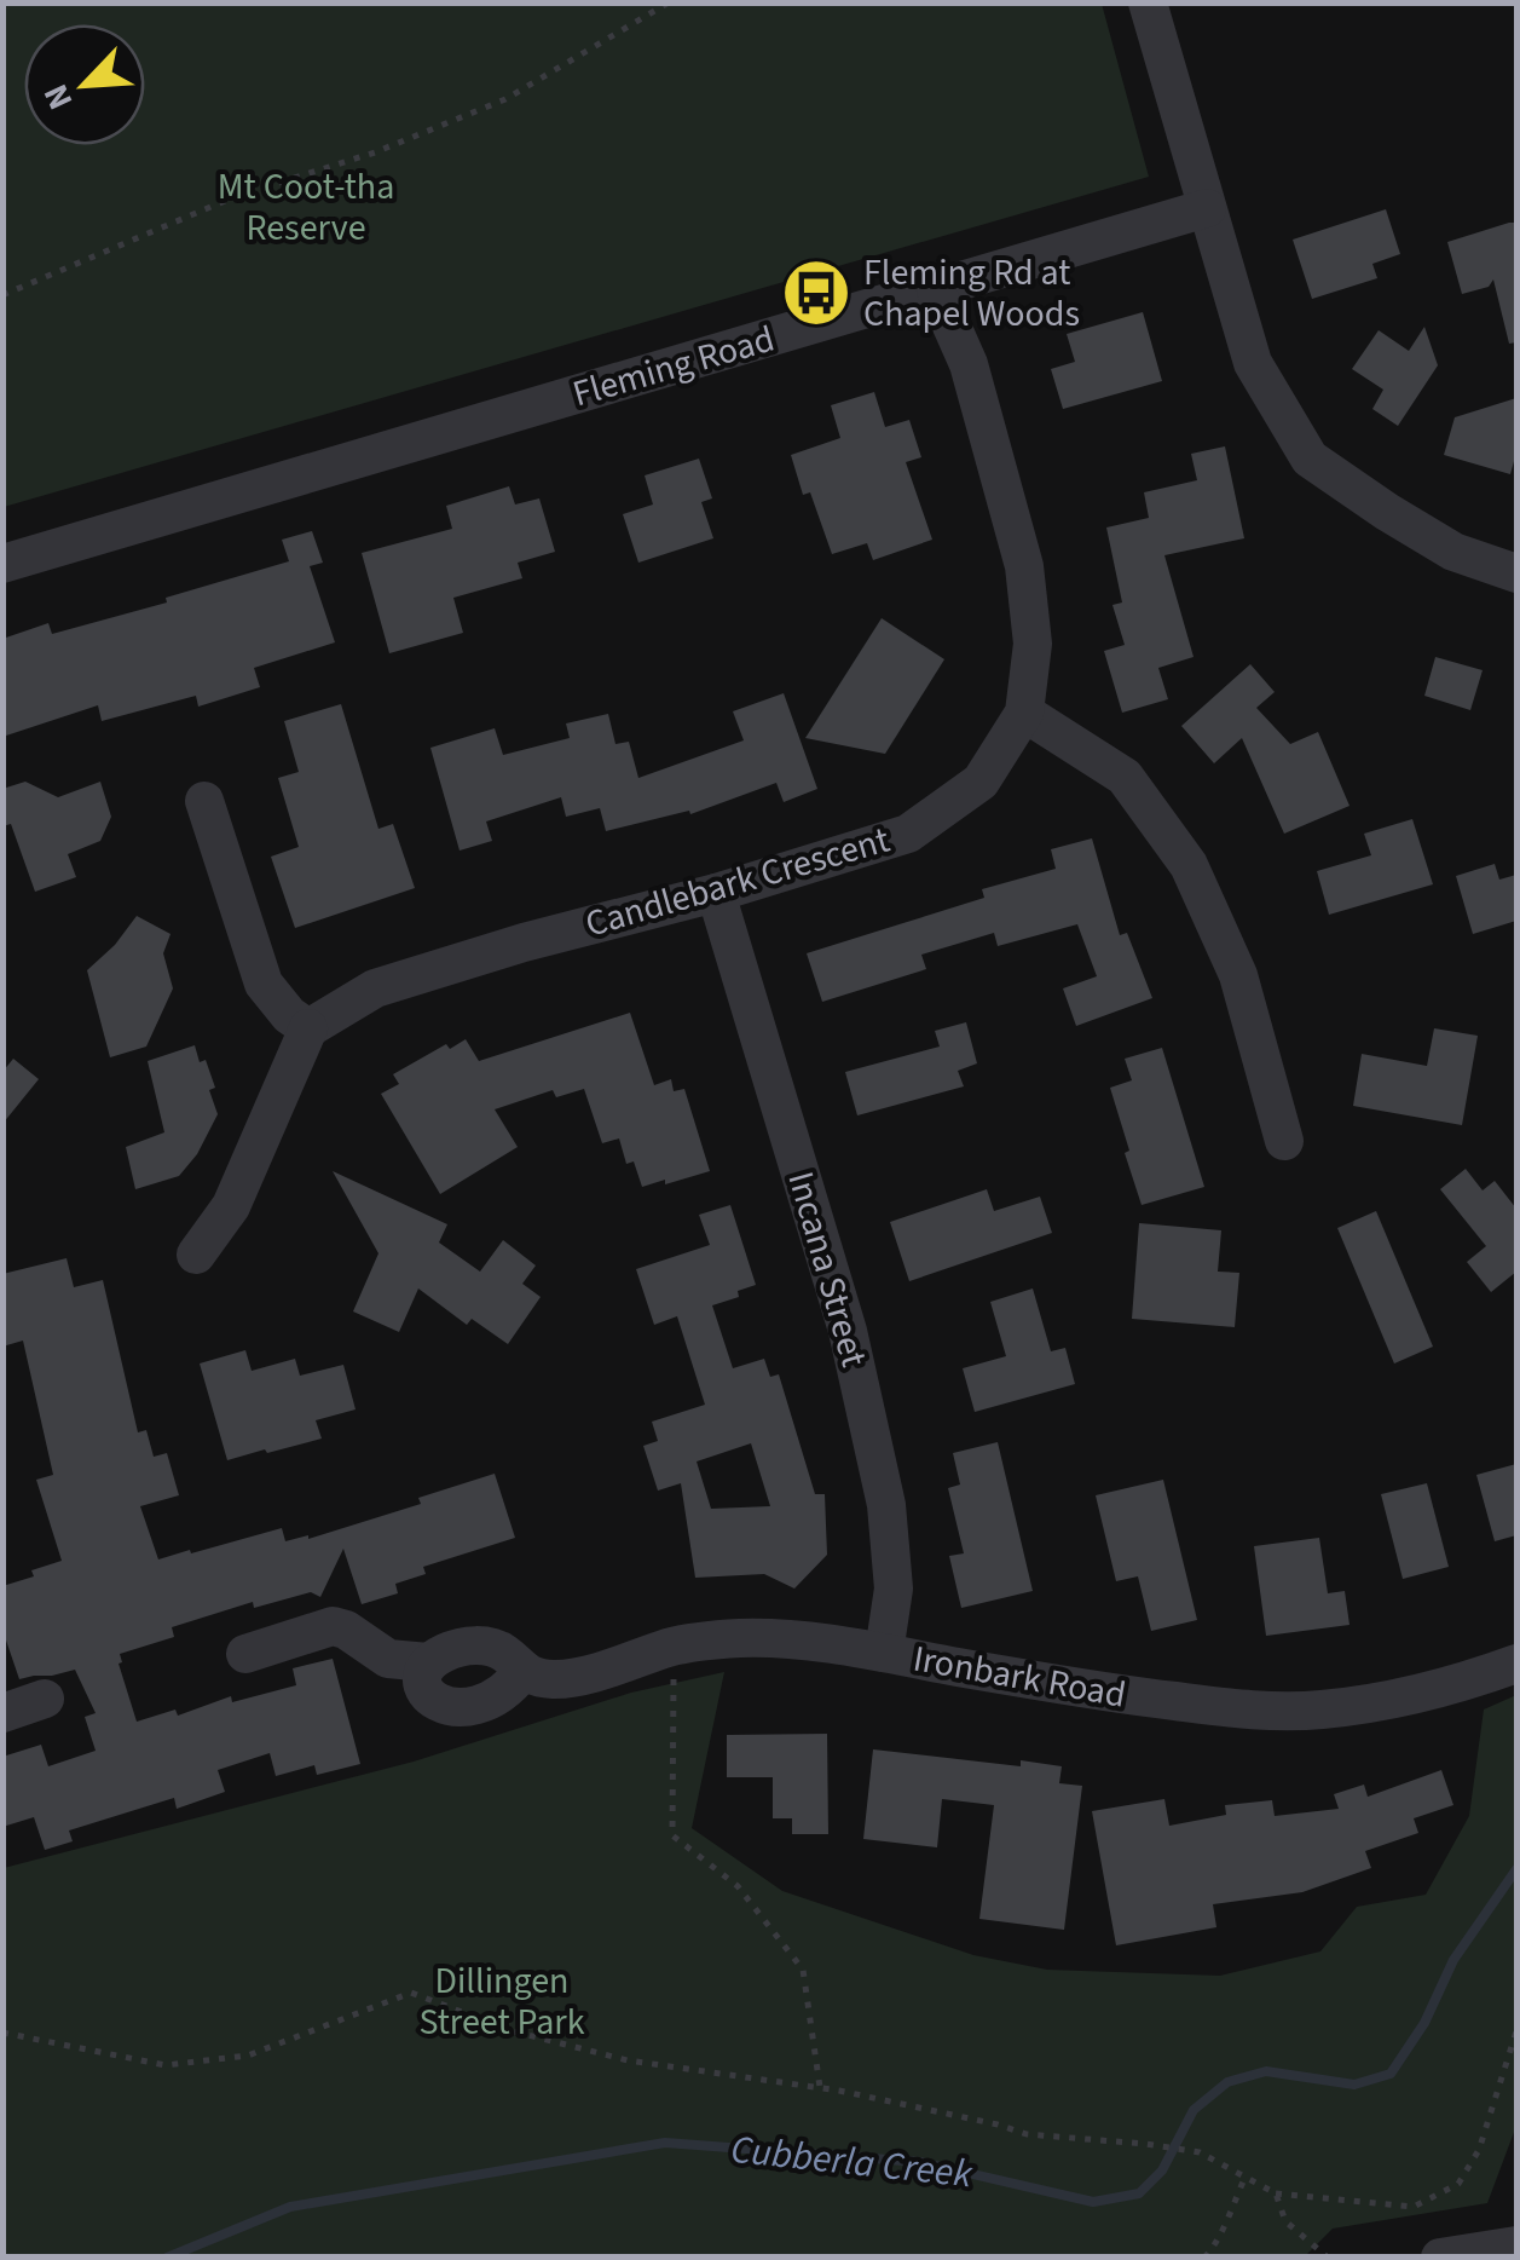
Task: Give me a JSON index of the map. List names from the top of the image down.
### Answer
{
  "streets": {
    "street": [
      "Fleming Road",
      "Candlebark Crescent",
      "Incana Street",
      "Ironbark Road"
    ]
  },
  "crossings": [
    ["Fleming Road", "Candlebark Crescent"],
    ["Candlebark Crescent", "Incana Street"],
    ["Incana Street", "Ironbark Road"]
  ],
  "water": ["Cubberla Creek"],
  "parks": ["Mt Coot-tha Reserve", "Dillingen Street Park"],
  "places": {
    "bus stop": ["Fleming Rd at Chapel Woods"]
  },
  "north": "bottom left"
}
